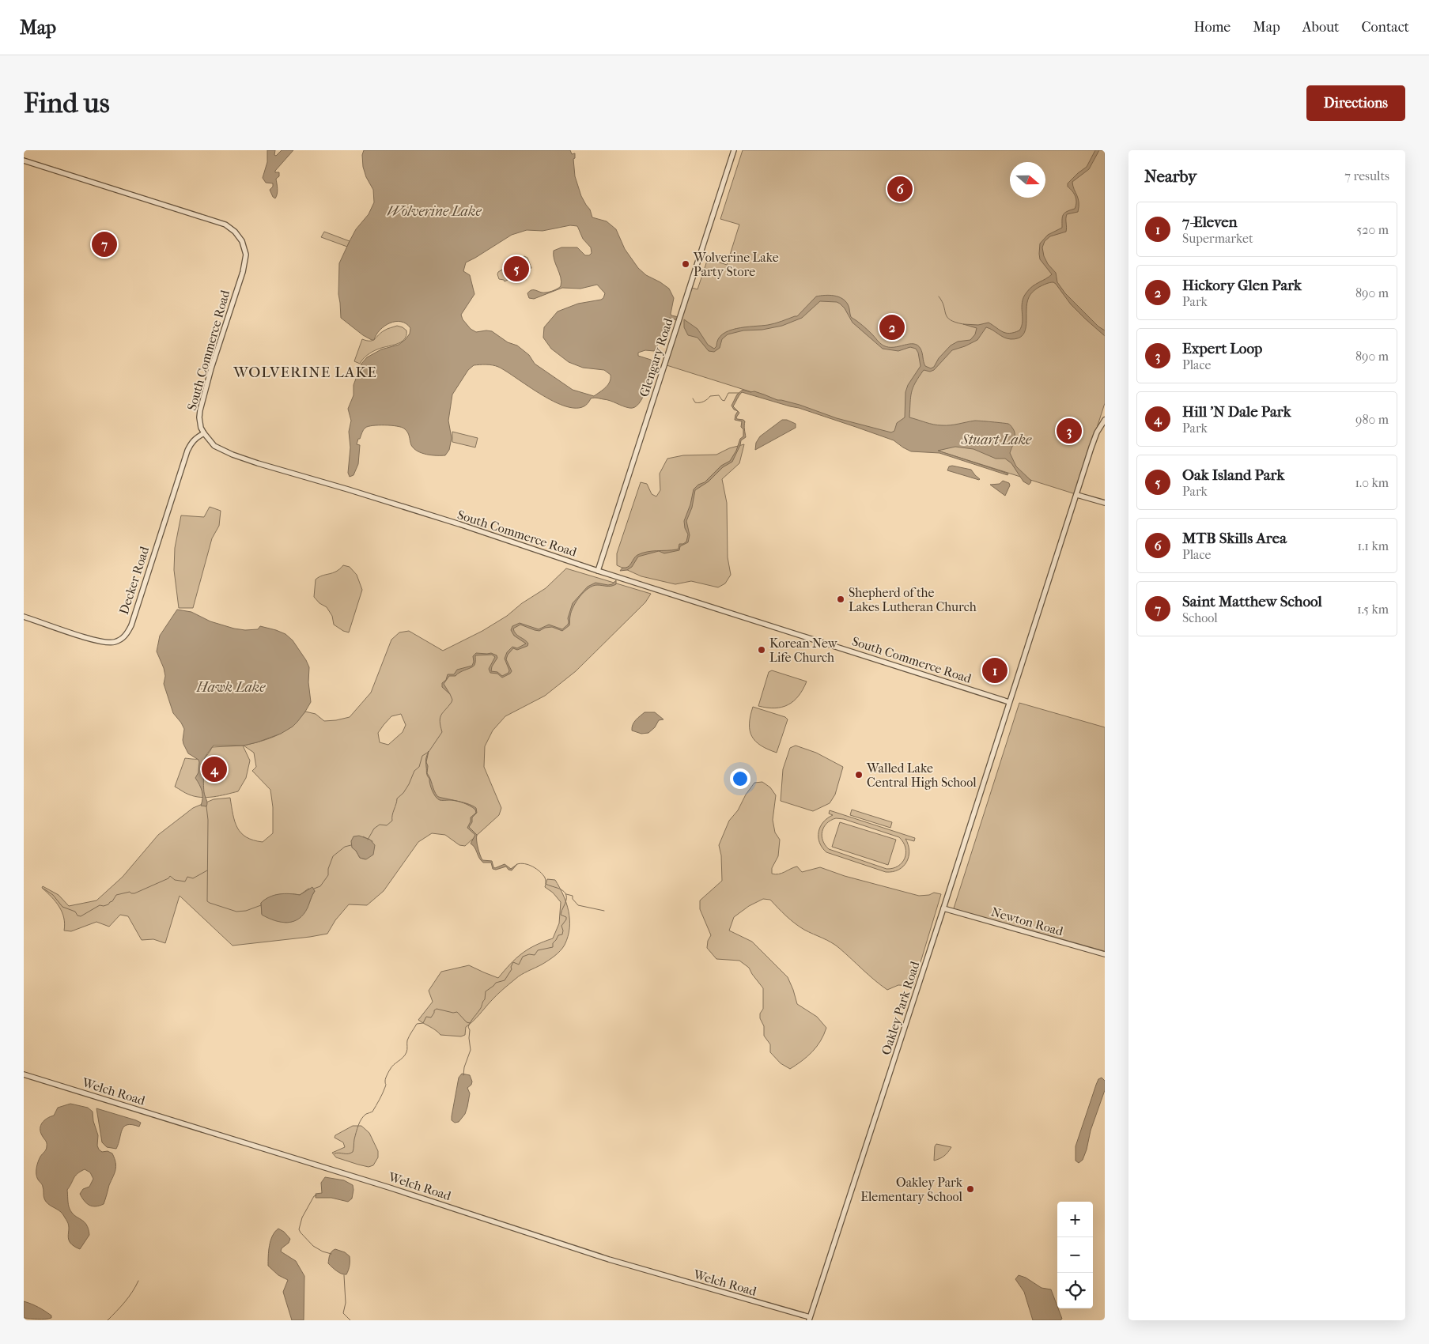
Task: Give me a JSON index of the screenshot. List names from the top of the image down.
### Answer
{
  "streets": {
    "street": [
      "South Commerce Road",
      "Glengary Road",
      "Decker Road",
      "Newton Road",
      "Oakley Park Road",
      "Welch Road"
    ]
  },
  "crossings": [
    ["South Commerce Road", "Glengary Road"],
    ["South Commerce Road", "Decker Road"],
    ["South Commerce Road", "Oakley Park Road"],
    ["Newton Road", "Oakley Park Road"],
    ["Oakley Park Road", "Welch Road"]
  ],
  "districts": ["WOLVERINE LAKE"],
  "water": ["Wolverine Lake", "Stuart Lake", "Hawk Lake"],
  "places": [
    "Wolverine Lake Party Store",
    "Shepherd of the Lakes Lutheran Church",
    "Korean New Life Church",
    "Walled Lake Central High School",
    "Oakley Park Elementary School"
  ],
  "north": "right",
  "page": {
    "header": "Map",
    "nav": [
      "Home",
      "Map",
      "About",
      "Contact"
    ],
    "buttons": "Directions",
    "title": "Find us",
    "heading": ["Nearby", "7 results"],
    "pins": [
      "6",
      "7",
      "5",
      "2",
      "3",
      "1",
      "4"
    ],
    "list": [
      {
        "mark": "1",
        "name": "7-Eleven",
        "note": "Supermarket",
        "value": "520 m"
      },
      {
        "mark": "2",
        "name": "Hickory Glen Park",
        "note": "Park",
        "value": "890 m"
      },
      {
        "mark": "3",
        "name": "Expert Loop",
        "note": "Place",
        "value": "890 m"
      },
      {
        "mark": "4",
        "name": "Hill 'N Dale Park",
        "note": "Park",
        "value": "980 m"
      },
      {
        "mark": "5",
        "name": "Oak Island Park",
        "note": "Park",
        "value": "1.0 km"
      },
      {
        "mark": "6",
        "name": "MTB Skills Area",
        "note": "Place",
        "value": "1.1 km"
      },
      {
        "mark": "7",
        "name": "Saint Matthew School",
        "note": "School",
        "value": "1.5 km"
      }
    ],
    "map_buttons": ["+", "−"]
  }
}
